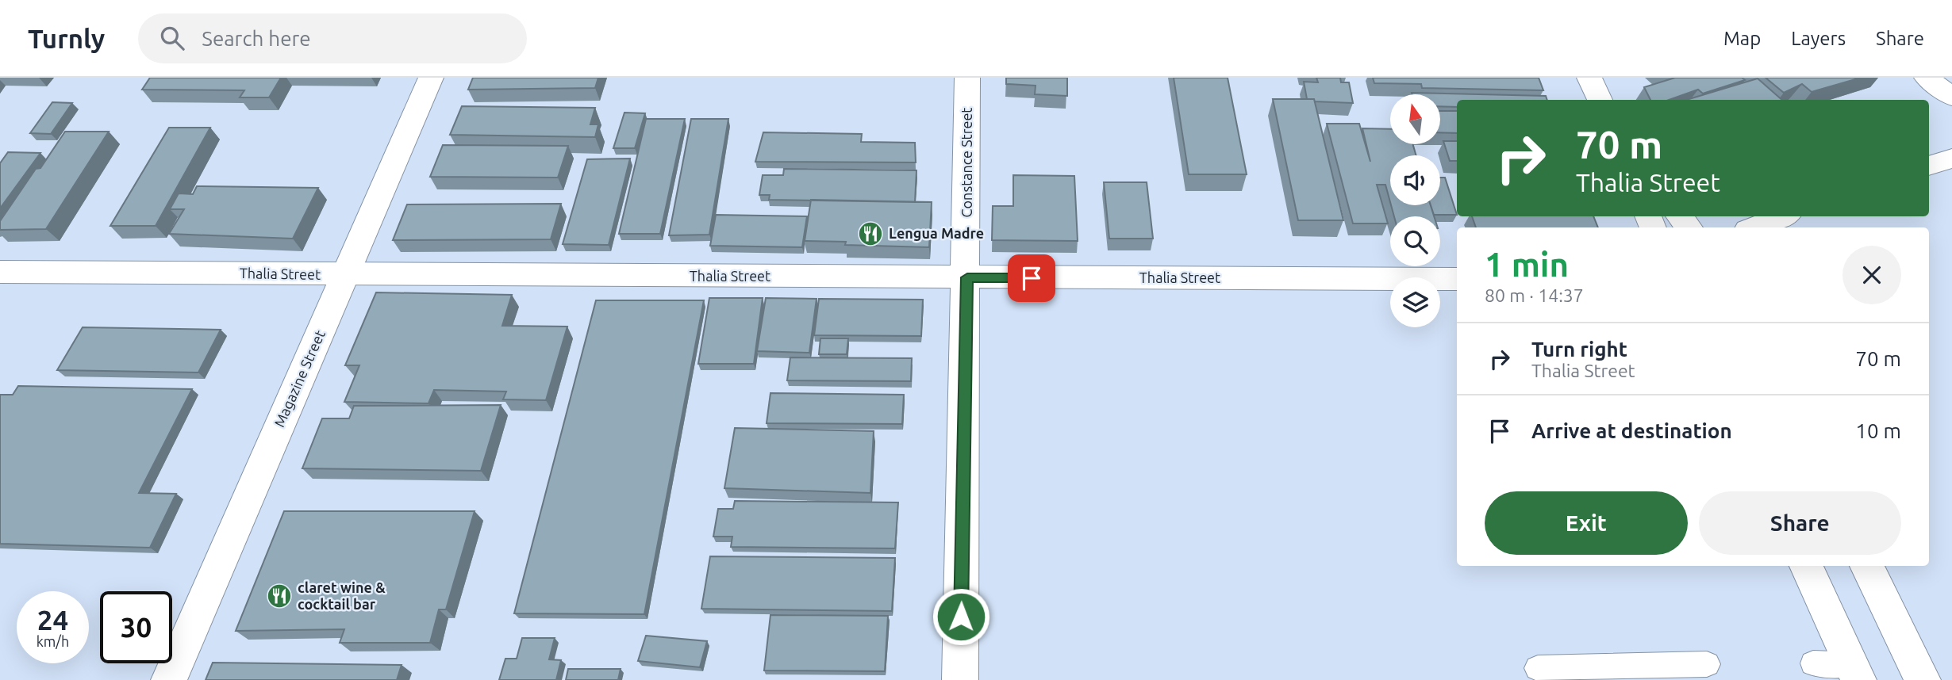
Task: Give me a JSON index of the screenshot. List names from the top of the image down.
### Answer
{
  "streets": {
    "street": ["Constance Street", "Thalia Street", "Magazine Street"]
  },
  "crossings": [
    ["Constance Street", "Thalia Street"],
    ["Thalia Street", "Magazine Street"]
  ],
  "places": {
    "restaurant": ["Lengua Madre", "claret wine & cocktail bar"]
  },
  "north": "top",
  "page": {
    "header": "Turnly",
    "search": "Search here",
    "nav": ["Map", "Layers", "Share"],
    "turn": ["70 m", "Thalia Street"],
    "heading": ["1 min", "80 m · 14:37"],
    "list": [
      {
        "name": "Turn right",
        "note": "Thalia Street",
        "value": "70 m"
      },
      {
        "name": "Arrive at destination",
        "value": "10 m"
      }
    ],
    "buttons": ["Exit", "Share"],
    "speed": "24 km/h",
    "limit": "30"
  }
}
